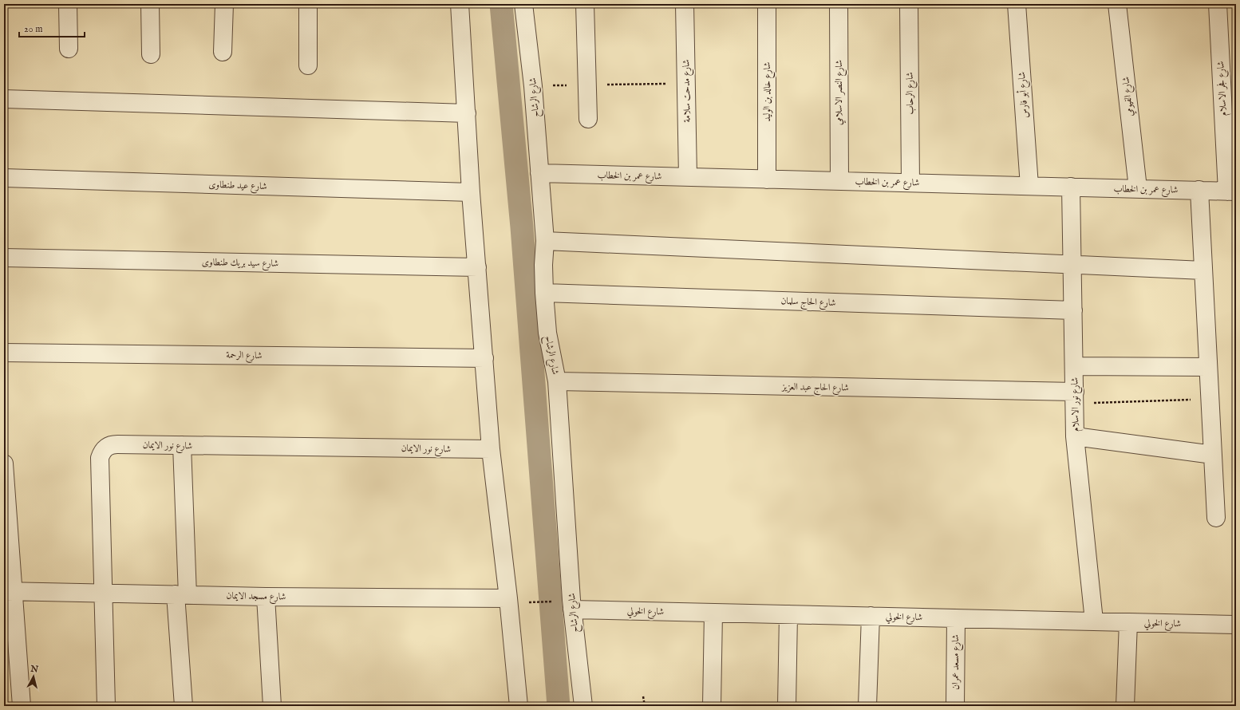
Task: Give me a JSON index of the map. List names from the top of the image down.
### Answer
{
  "streets": {
    "street": [
      "شارع فجر الاسلام",
      "شارع مدحت سلامة",
      "شارع خالد بن الوليد",
      "شارع النصر الاسلامي",
      "شارع الرحاب",
      "شارع أبو فارس",
      "شارع الفيومي",
      "شارع الرشاح",
      "شارع عمر بن الخطاب",
      "شارع عيد طنطاوى",
      "شارع سيد بريك طنطاوى",
      "شارع الحاج سلمان",
      "شارع الرحمة",
      "شارع الحاج عبد العزيز",
      "شارع نور الاسلام",
      "شارع نور الايمان",
      "شارع مسجد الايمان",
      "شارع الخولي",
      "شارع مسعد عمران"
    ]
  },
  "crossings": [
    ["شارع فجر الاسلام", "شارع عمر بن الخطاب"],
    ["شارع مدحت سلامة", "شارع عمر بن الخطاب"],
    ["شارع خالد بن الوليد", "شارع عمر بن الخطاب"],
    ["شارع النصر الاسلامي", "شارع عمر بن الخطاب"],
    ["شارع الرحاب", "شارع عمر بن الخطاب"],
    ["شارع أبو فارس", "شارع عمر بن الخطاب"],
    ["شارع الفيومي", "شارع عمر بن الخطاب"],
    ["شارع الرشاح", "شارع عمر بن الخطاب"],
    ["شارع الرشاح", "شارع الحاج سلمان"],
    ["شارع الرشاح", "شارع الحاج عبد العزيز"],
    ["شارع الرشاح", "شارع الخولي"],
    ["شارع عمر بن الخطاب", "شارع نور الاسلام"],
    ["شارع الحاج سلمان", "شارع نور الاسلام"],
    ["شارع الحاج عبد العزيز", "شارع نور الاسلام"],
    ["شارع نور الاسلام", "شارع الخولي"],
    ["شارع نور الايمان", "شارع مسجد الايمان"],
    ["شارع الخولي", "شارع مسعد عمران"]
  ],
  "scale_bar": "20 m",
  "north": "top"
}
